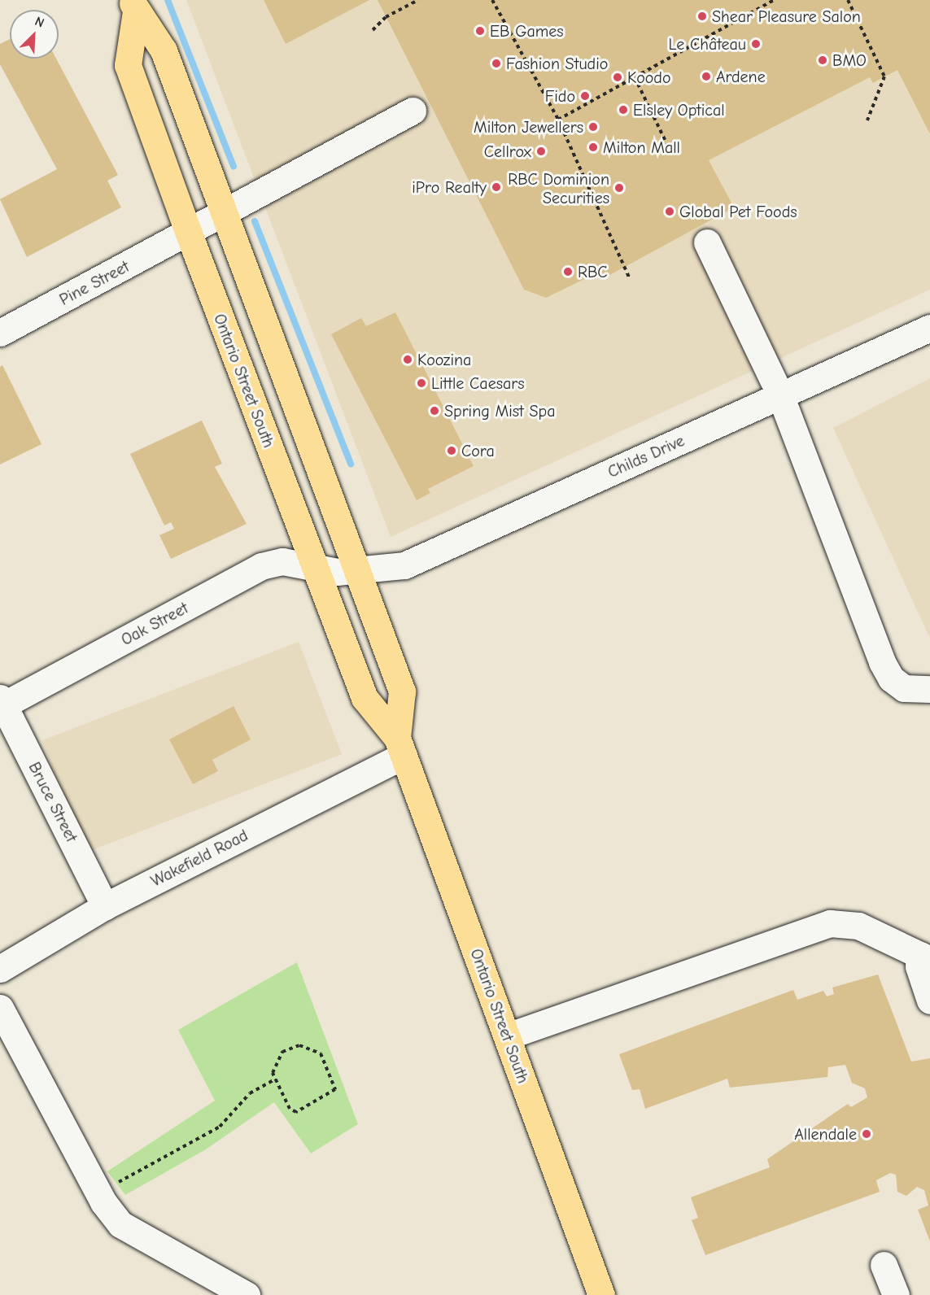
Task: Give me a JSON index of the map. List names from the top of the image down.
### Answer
{
  "streets": {
    "main road": ["Ontario Street South"],
    "street": [
      "Pine Street",
      "Childs Drive",
      "Oak Street",
      "Bruce Street",
      "Wakefield Road"
    ]
  },
  "crossings": [
    ["Pine Street", "Ontario Street South"],
    ["Ontario Street South", "Childs Drive"],
    ["Ontario Street South", "Oak Street"],
    ["Ontario Street South", "Wakefield Road"],
    ["Childs Drive", "Oak Street"],
    ["Oak Street", "Bruce Street"],
    ["Bruce Street", "Wakefield Road"]
  ],
  "places": [
    "Shear Pleasure Salon",
    "EB Games",
    "Le Château",
    "BMO",
    "Fashion Studio",
    "Ardene",
    "Koodo",
    "Fido",
    "Elsley Optical",
    "Milton Jewellers",
    "Milton Mall",
    "Cellrox",
    "iPro Realty",
    "RBC Dominion Securities",
    "Global Pet Foods",
    "RBC",
    "Koozina",
    "Little Caesars",
    "Spring Mist Spa",
    "Cora",
    "Allendale"
  ],
  "north": "top right"
}
